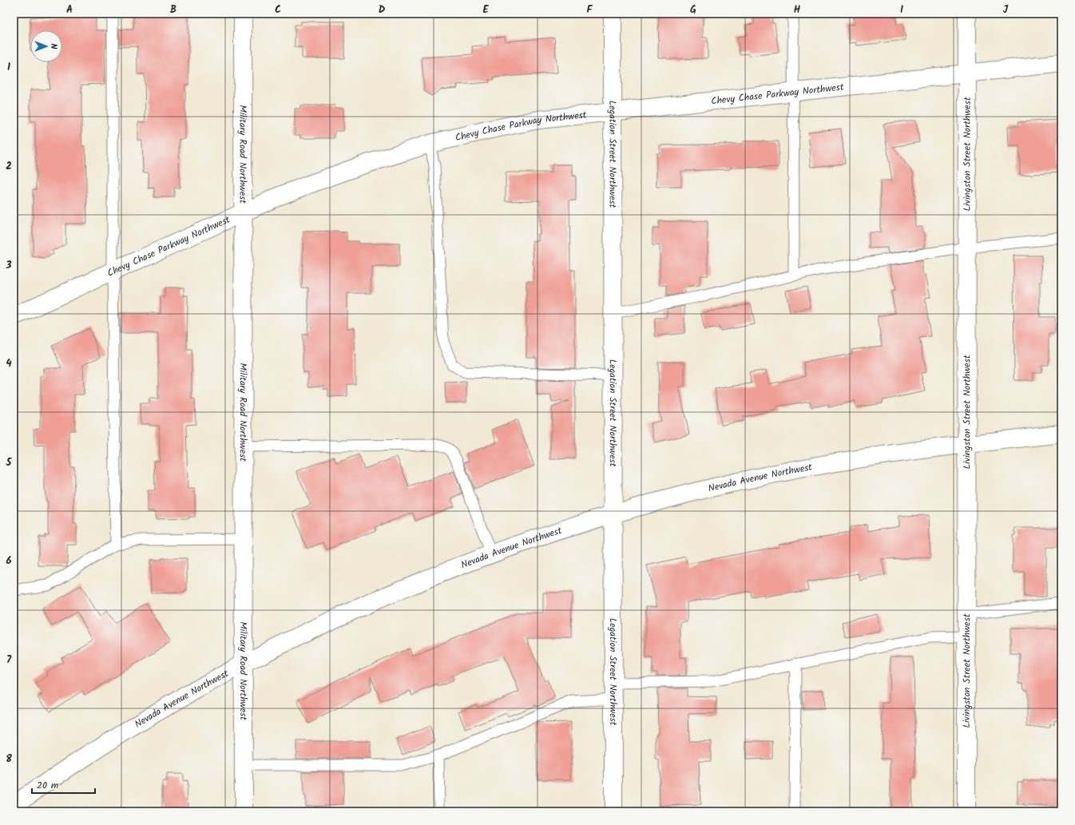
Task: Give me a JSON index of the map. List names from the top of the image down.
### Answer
{
  "streets": {
    "street": [
      "Chevy Chase Parkway Northwest",
      "Military Road Northwest",
      "Legation Street Northwest",
      "Livingston Street Northwest",
      "Nevada Avenue Northwest"
    ]
  },
  "crossings": [
    ["Chevy Chase Parkway Northwest", "Military Road Northwest"],
    ["Chevy Chase Parkway Northwest", "Legation Street Northwest"],
    ["Chevy Chase Parkway Northwest", "Livingston Street Northwest"],
    ["Military Road Northwest", "Nevada Avenue Northwest"],
    ["Legation Street Northwest", "Nevada Avenue Northwest"],
    ["Livingston Street Northwest", "Nevada Avenue Northwest"]
  ],
  "scale_bar": "20 m",
  "north": "right",
  "grid": {
    "columns": [
      "A",
      "B",
      "C",
      "D",
      "E",
      "F",
      "G",
      "H",
      "I",
      "J"
    ],
    "rows": [
      "1",
      "2",
      "3",
      "4",
      "5",
      "6",
      "7",
      "8"
    ]
  }
}
